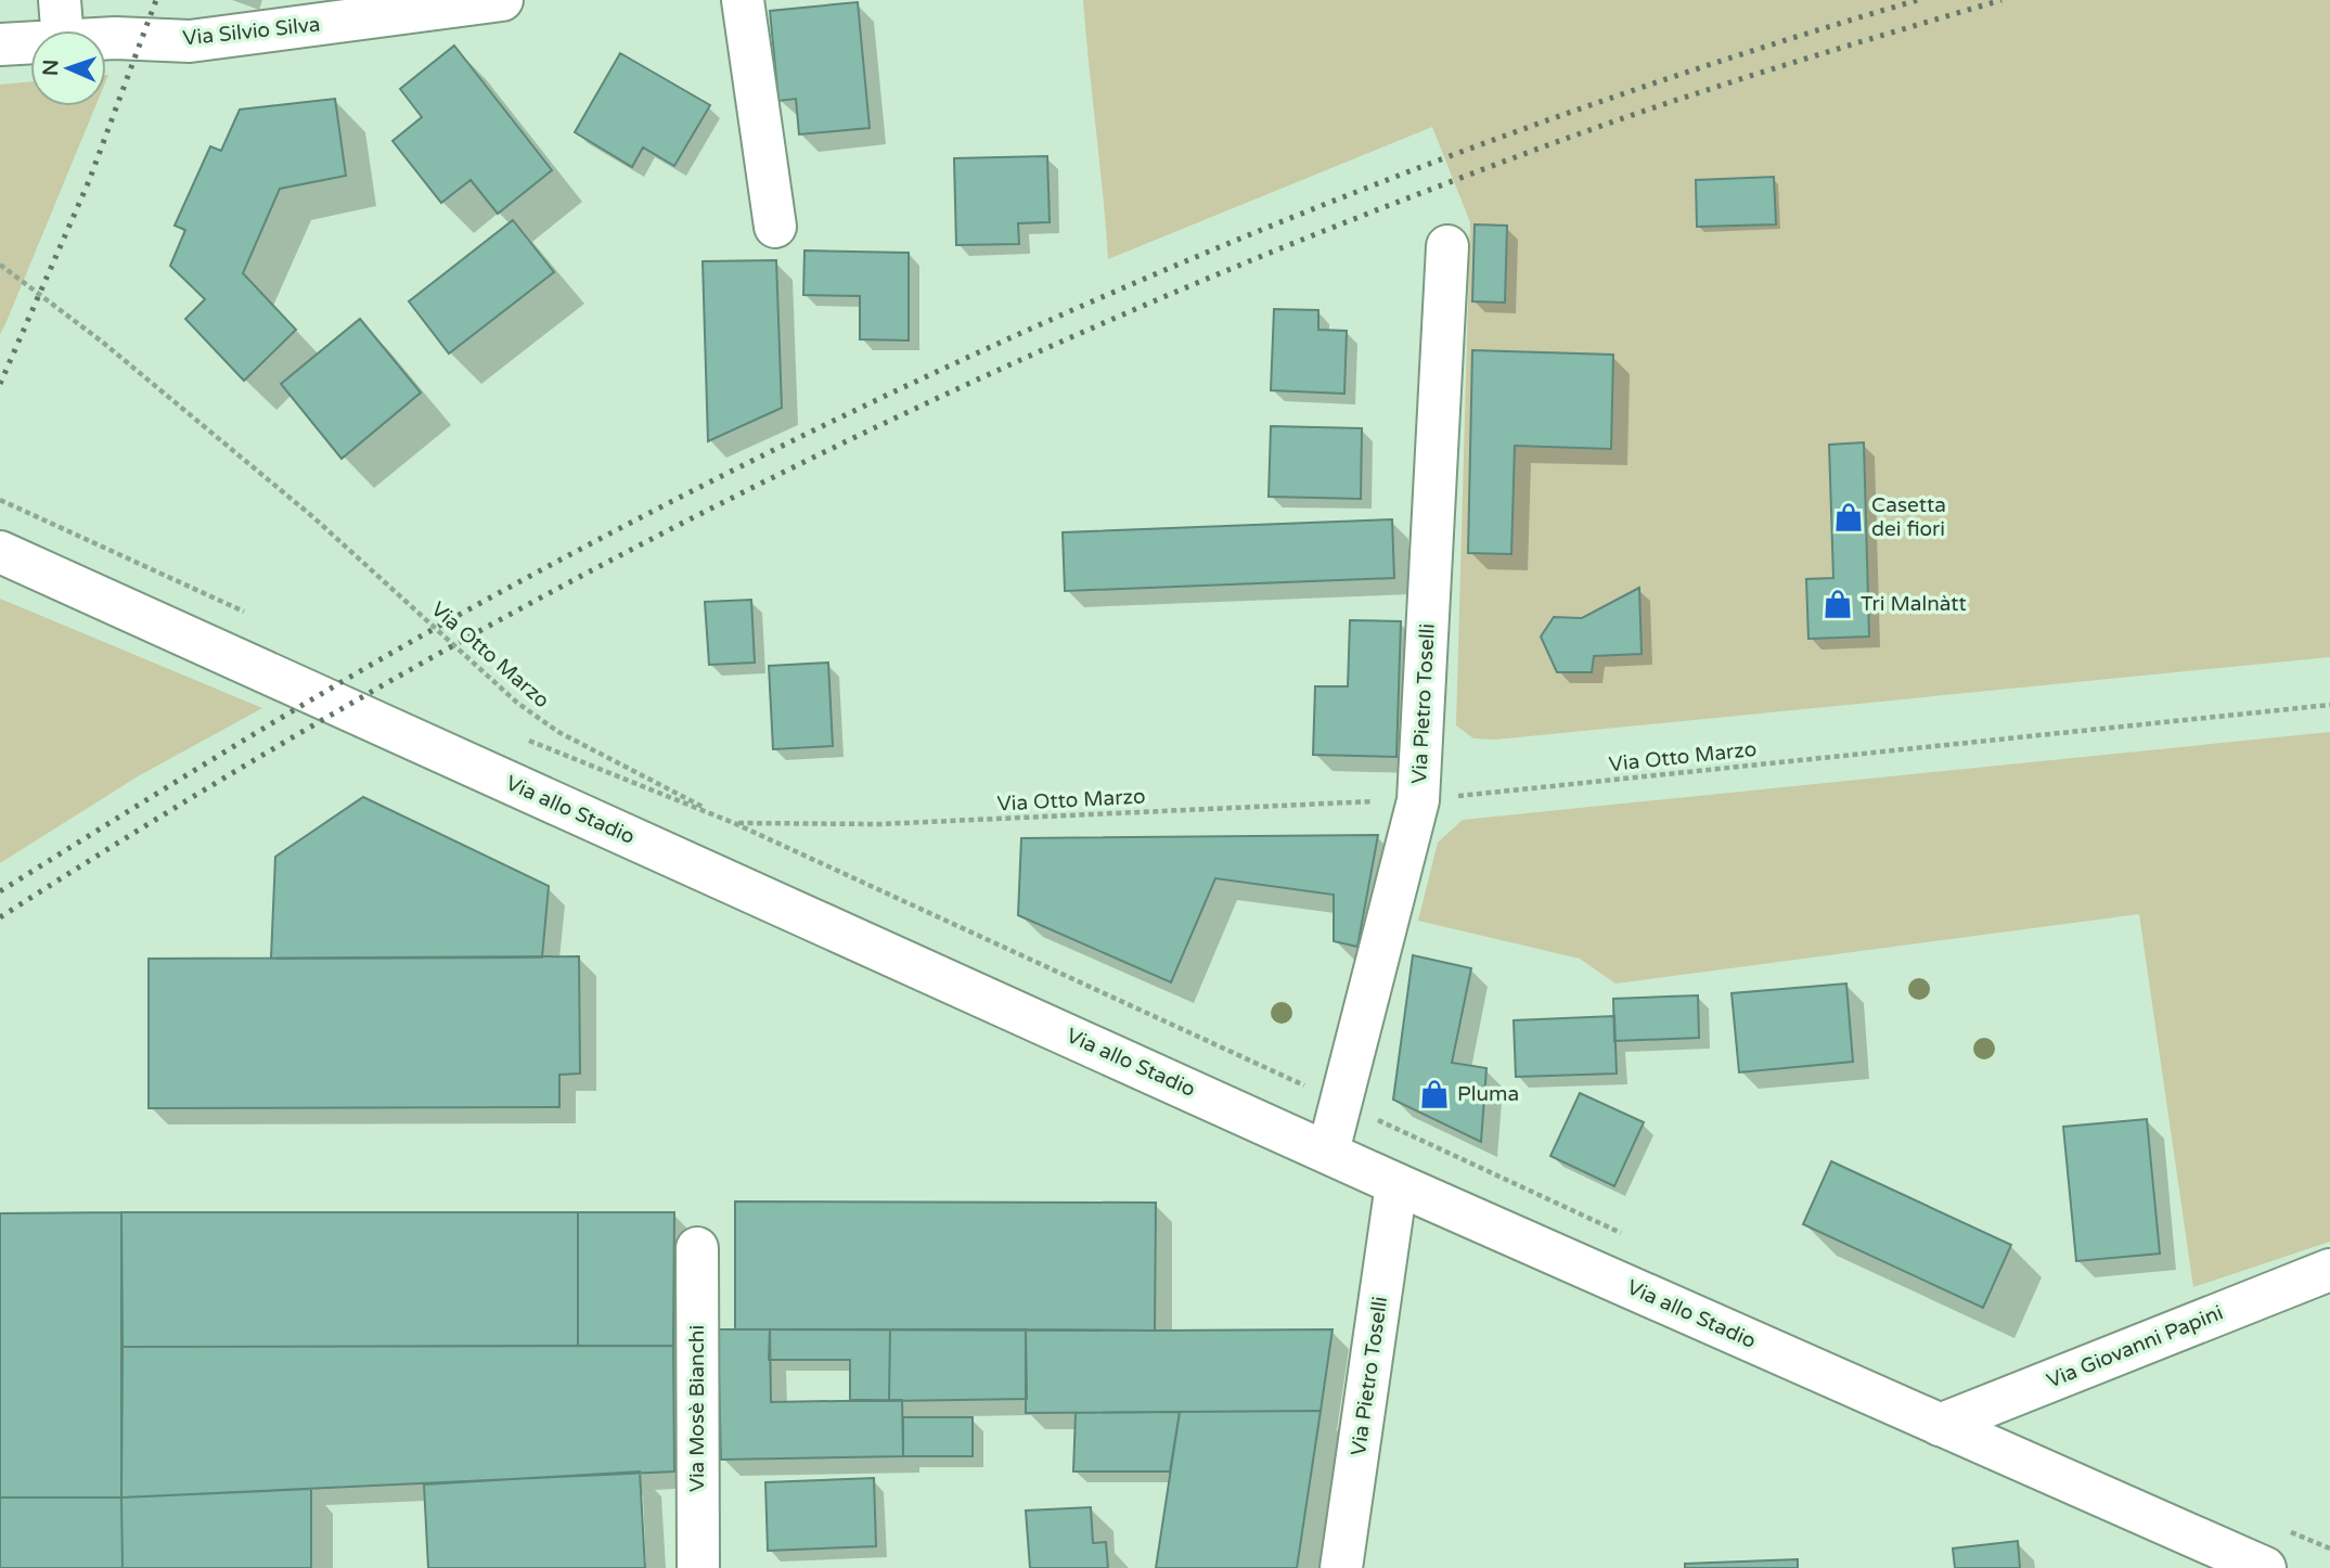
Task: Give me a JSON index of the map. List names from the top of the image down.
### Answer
{
  "streets": {
    "street": [
      "Via Silvio Silva",
      "Via Pietro Toselli",
      "Via allo Stadio",
      "Via Giovanni Papini",
      "Via Mosè Bianchi"
    ],
    "path": ["Via Otto Marzo"]
  },
  "crossings": [
    ["Via Otto Marzo", "Via Pietro Toselli"],
    ["Via Pietro Toselli", "Via allo Stadio"],
    ["Via allo Stadio", "Via Giovanni Papini"]
  ],
  "places": {
    "shop": ["Casetta dei fiori", "Tri Malnàtt", "Pluma"]
  },
  "north": "left"
}
